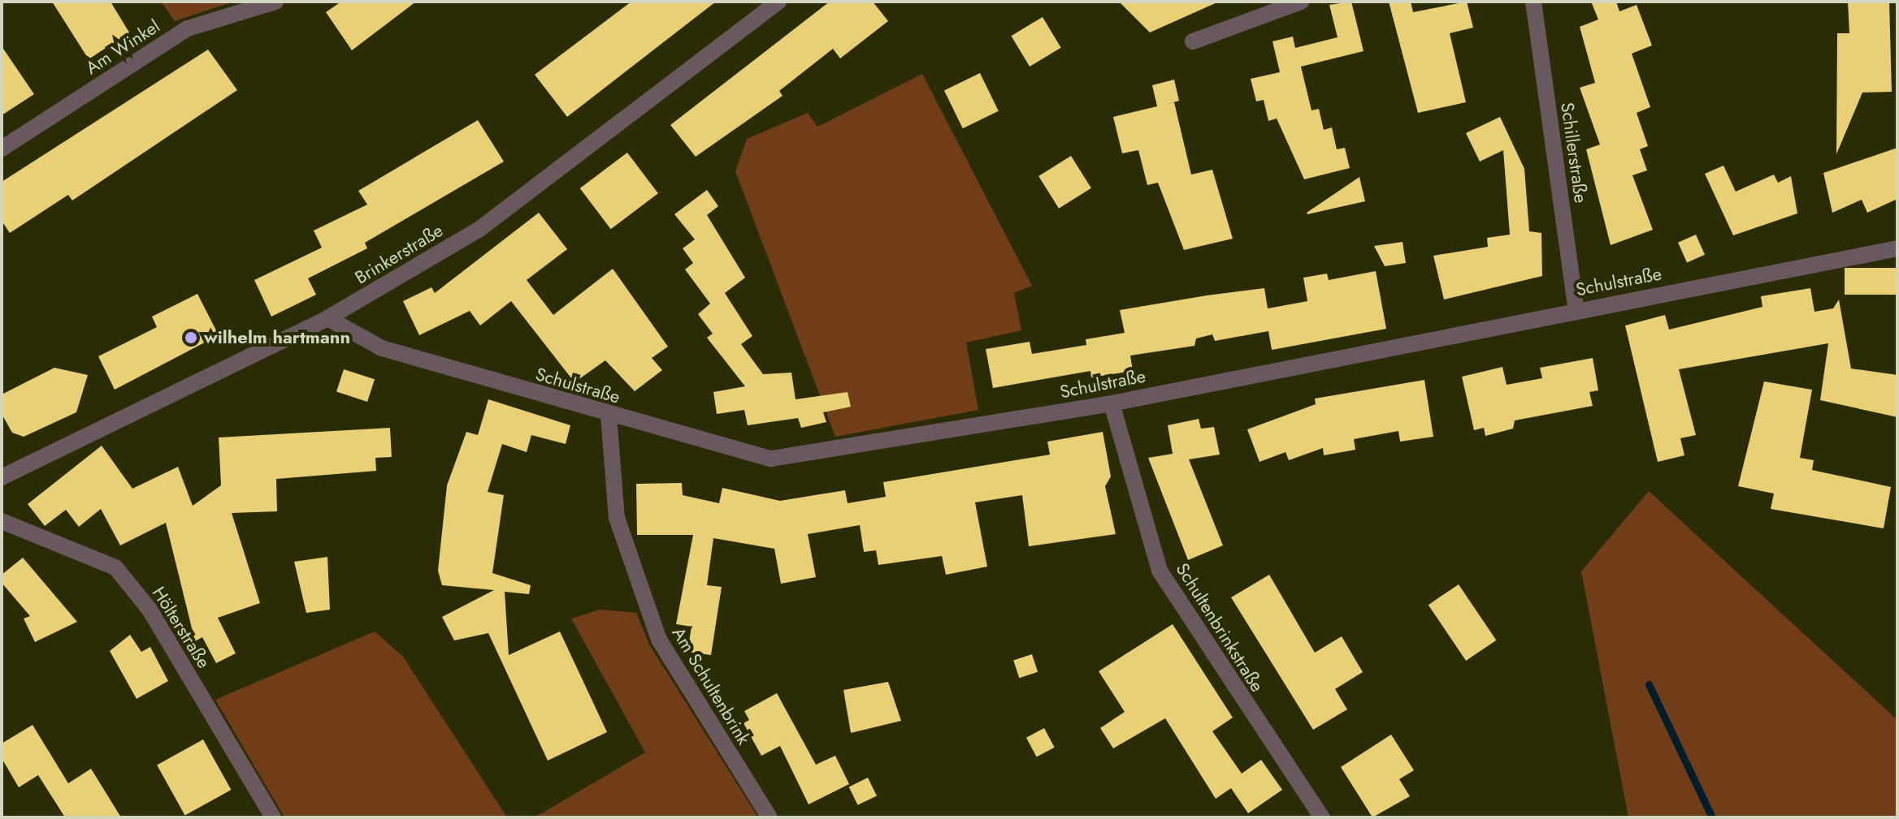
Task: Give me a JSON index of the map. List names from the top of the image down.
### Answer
{
  "streets": {
    "street": [
      "Am Winkel",
      "Schillerstraße",
      "Brinkerstraße",
      "Schulstraße",
      "Hölterstraße",
      "Schultenbrinkstraße",
      "Am Schultenbrink"
    ]
  },
  "crossings": [
    ["Schillerstraße", "Schulstraße"],
    ["Brinkerstraße", "Schulstraße"],
    ["Schulstraße", "Schultenbrinkstraße"],
    ["Schulstraße", "Am Schultenbrink"]
  ],
  "places": ["wilhelm hartmann"]
}
